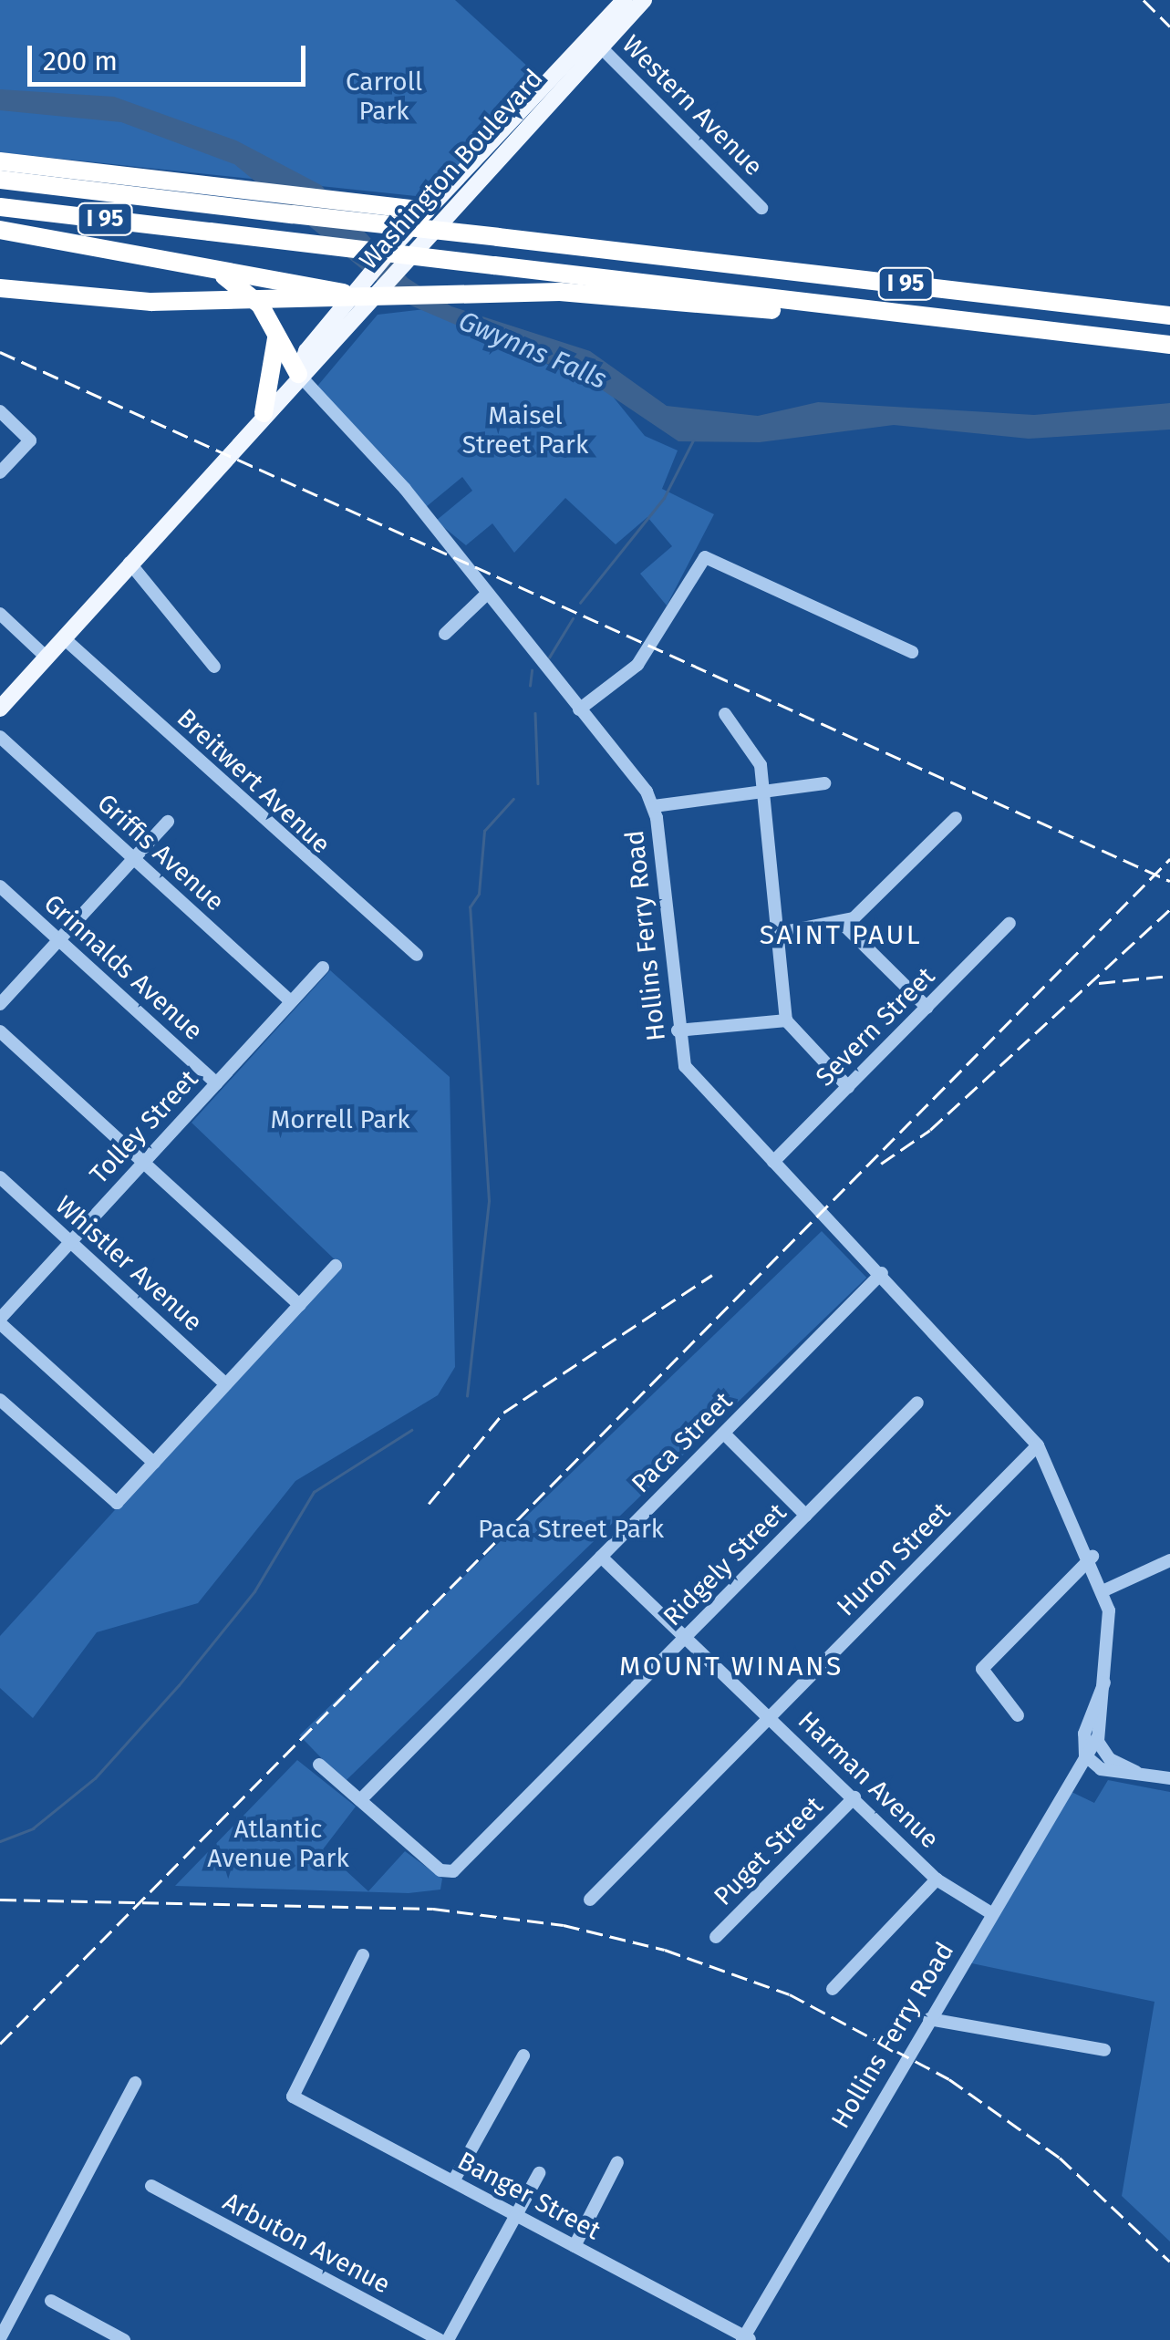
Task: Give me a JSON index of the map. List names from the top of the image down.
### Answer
{
  "streets": {
    "highway": ["I 95"],
    "main road": ["Washington Boulevard"],
    "street": [
      "Western Avenue",
      "Breitwert Avenue",
      "Griffis Avenue",
      "Hollins Ferry Road",
      "Grinnalds Avenue",
      "Severn Street",
      "Tolley Street",
      "Whistler Avenue",
      "Paca Street",
      "Huron Street",
      "Ridgely Street",
      "Harman Avenue",
      "Puget Street",
      "Banger Street",
      "Arbuton Avenue"
    ]
  },
  "crossings": [
    ["Western Avenue", "Washington Boulevard"],
    ["Washington Boulevard", "Breitwert Avenue"],
    ["Washington Boulevard", "Hollins Ferry Road"],
    ["Griffis Avenue", "Tolley Street"],
    ["Hollins Ferry Road", "Severn Street"],
    ["Hollins Ferry Road", "Paca Street"],
    ["Hollins Ferry Road", "Huron Street"],
    ["Hollins Ferry Road", "Harman Avenue"],
    ["Hollins Ferry Road", "Banger Street"],
    ["Grinnalds Avenue", "Tolley Street"],
    ["Tolley Street", "Whistler Avenue"],
    ["Paca Street", "Ridgely Street"],
    ["Paca Street", "Harman Avenue"],
    ["Huron Street", "Harman Avenue"],
    ["Ridgely Street", "Harman Avenue"],
    ["Harman Avenue", "Puget Street"]
  ],
  "districts": ["SAINT PAUL", "MOUNT WINANS"],
  "water": ["Gwynns Falls"],
  "parks": [
    "Carroll Park",
    "Maisel Street Park",
    "Morrell Park",
    "Paca Street Park",
    "Atlantic Avenue Park"
  ],
  "scale_bar": "200 m"
}
